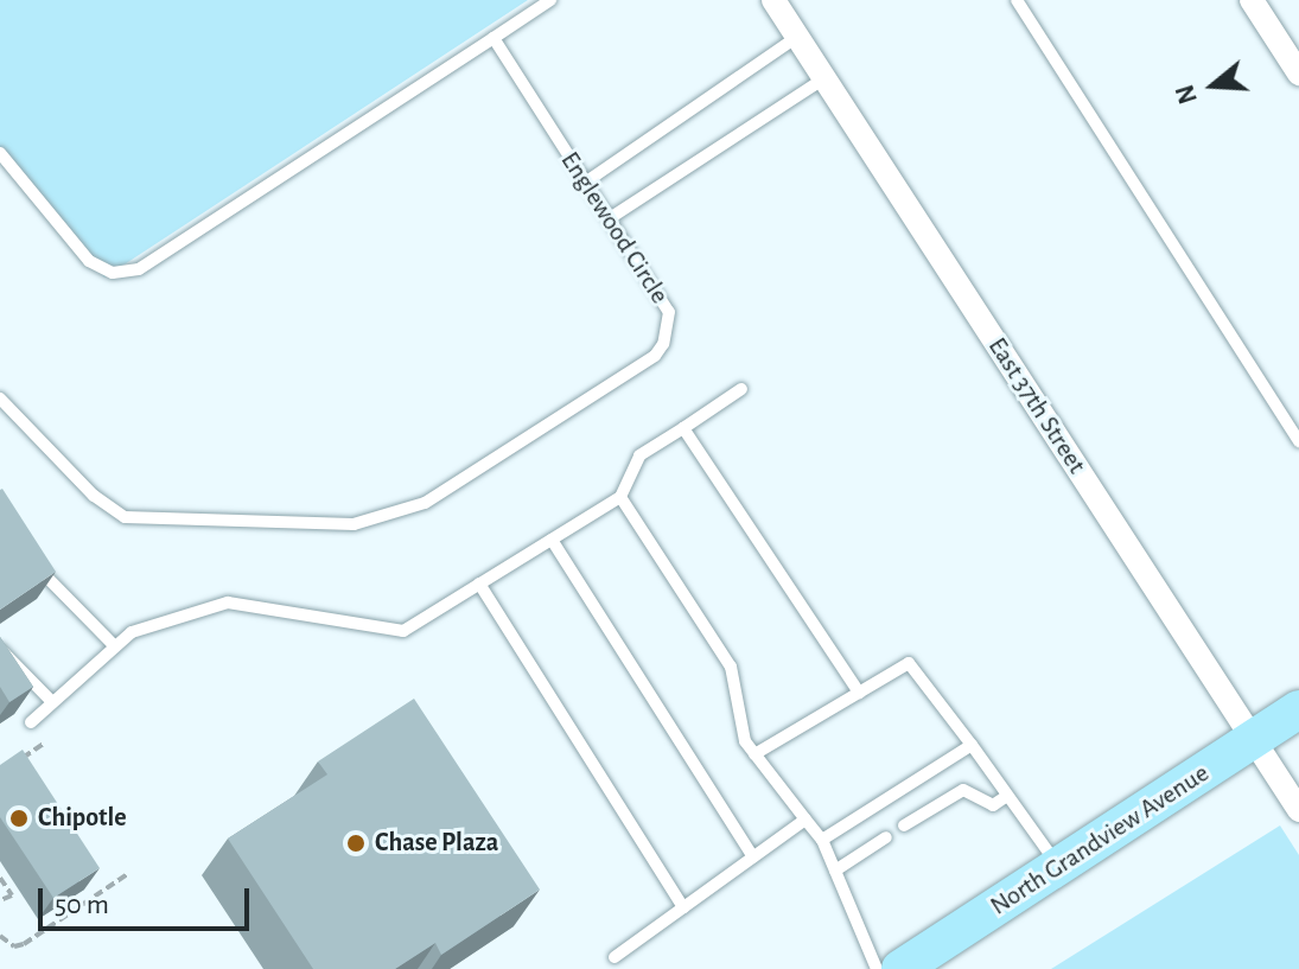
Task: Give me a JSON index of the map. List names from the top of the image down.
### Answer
{
  "streets": {
    "main road": ["North Grandview Avenue"],
    "street": ["East 37th Street"],
    "lane": ["Englewood Circle"]
  },
  "crossings": [
    ["East 37th Street", "North Grandview Avenue"]
  ],
  "places": ["Chipotle", "Chase Plaza"],
  "scale_bar": "50 m",
  "north": "left"
}
